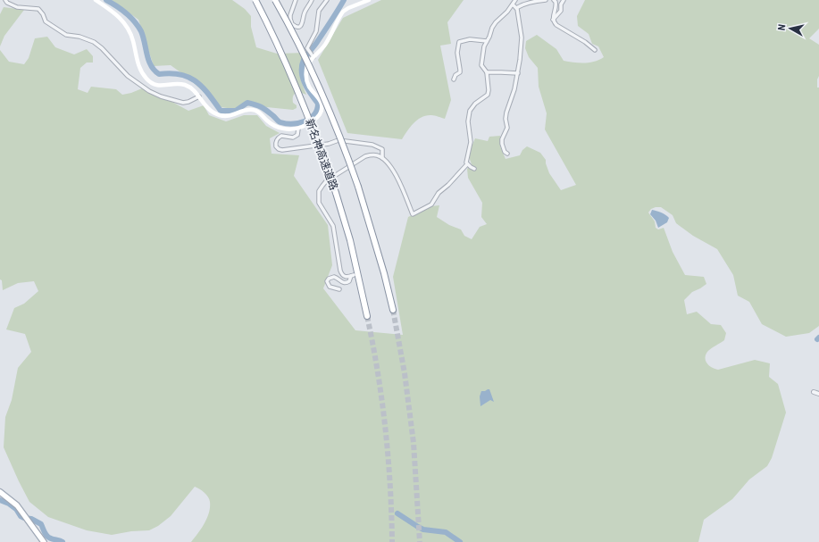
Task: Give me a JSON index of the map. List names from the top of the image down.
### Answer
{
  "streets": {
    "highway": ["新名神高速道路"]
  },
  "north": "left"
}
